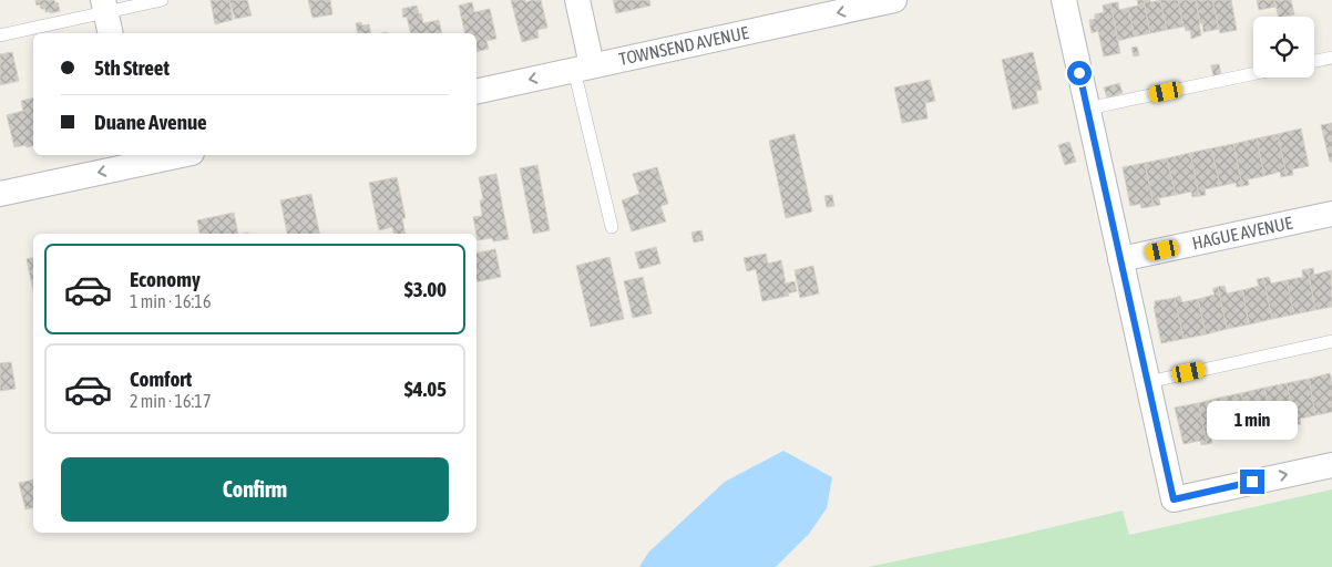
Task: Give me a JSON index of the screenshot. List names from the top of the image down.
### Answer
{
  "streets": {
    "street": ["TOWNSEND AVENUE", "HAGUE AVENUE"]
  },
  "one_way": ["TOWNSEND AVENUE"],
  "page": {
    "banner": ["5th Street", "Duane Avenue"],
    "list": [
      {
        "name": "Economy",
        "note": "1 min · 16:16",
        "value": "$3.00"
      },
      {
        "name": "Comfort",
        "note": "2 min · 16:17",
        "value": "$4.05"
      }
    ],
    "bubble": "1 min",
    "buttons": "Confirm"
  }
}
